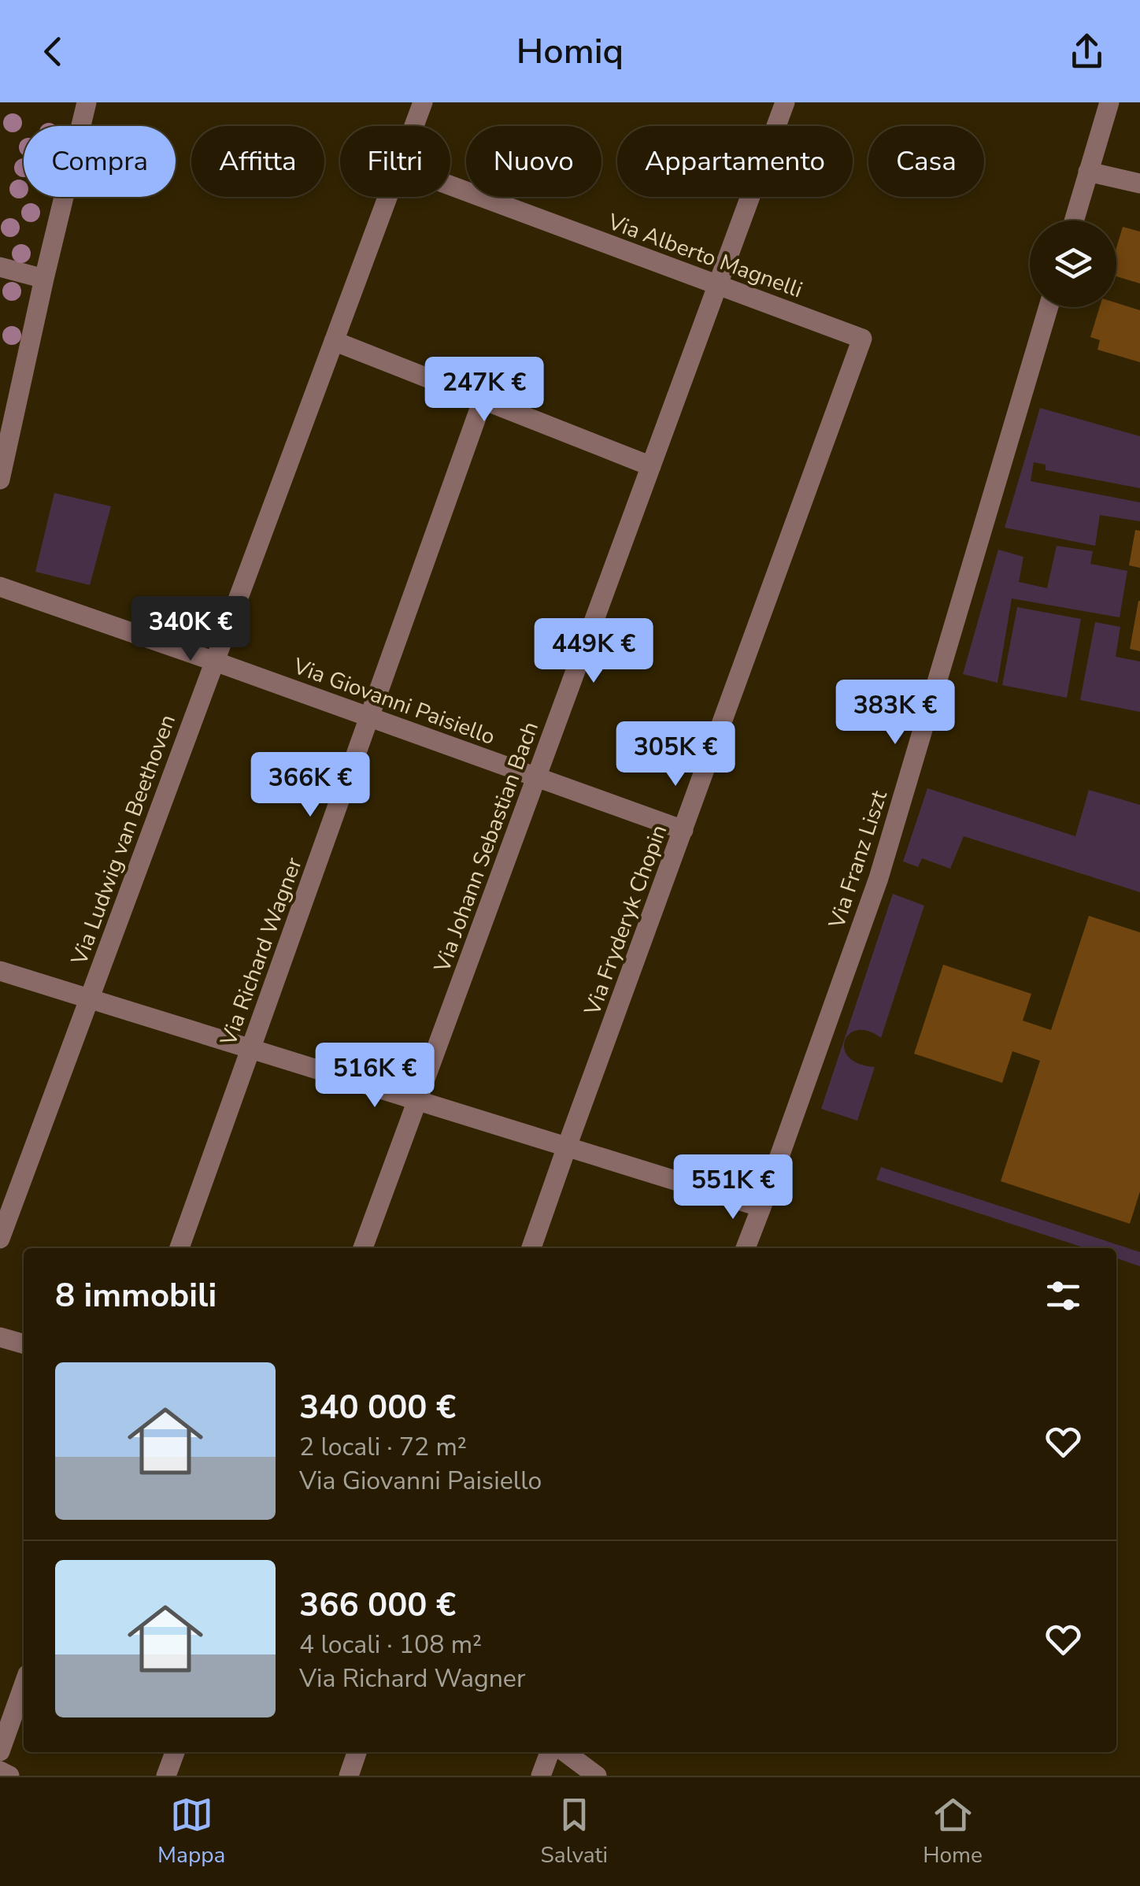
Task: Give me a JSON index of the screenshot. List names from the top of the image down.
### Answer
{
  "streets": {
    "street": [
      "Via Alberto Magnelli",
      "Via Giovanni Paisiello",
      "Via Ludwig van Beethoven",
      "Via Johann Sebastian Bach",
      "Via Franz Liszt",
      "Via Fryderyk Chopin",
      "Via Richard Wagner"
    ]
  },
  "crossings": [
    ["Via Alberto Magnelli", "Via Johann Sebastian Bach"],
    ["Via Alberto Magnelli", "Via Fryderyk Chopin"],
    ["Via Giovanni Paisiello", "Via Ludwig van Beethoven"],
    ["Via Giovanni Paisiello", "Via Johann Sebastian Bach"],
    ["Via Giovanni Paisiello", "Via Fryderyk Chopin"],
    ["Via Giovanni Paisiello", "Via Richard Wagner"]
  ],
  "page": {
    "header": "Homiq",
    "chip": [
      "Compra",
      "Affitta",
      "Filtri",
      "Nuovo",
      "Appartamento",
      "Casa"
    ],
    "price": [
      "247K €",
      "340K €",
      "449K €",
      "383K €",
      "305K €",
      "366K €",
      "516K €",
      "551K €"
    ],
    "heading": "8 immobili",
    "list": [
      {
        "name": "340 000 €",
        "note": "2 locali · 72 m² · Via Giovanni Paisiello"
      },
      {
        "name": "366 000 €",
        "note": "4 locali · 108 m² · Via Richard Wagner"
      }
    ],
    "tabs": ["Mappa", "Salvati", "Home"]
  }
}
